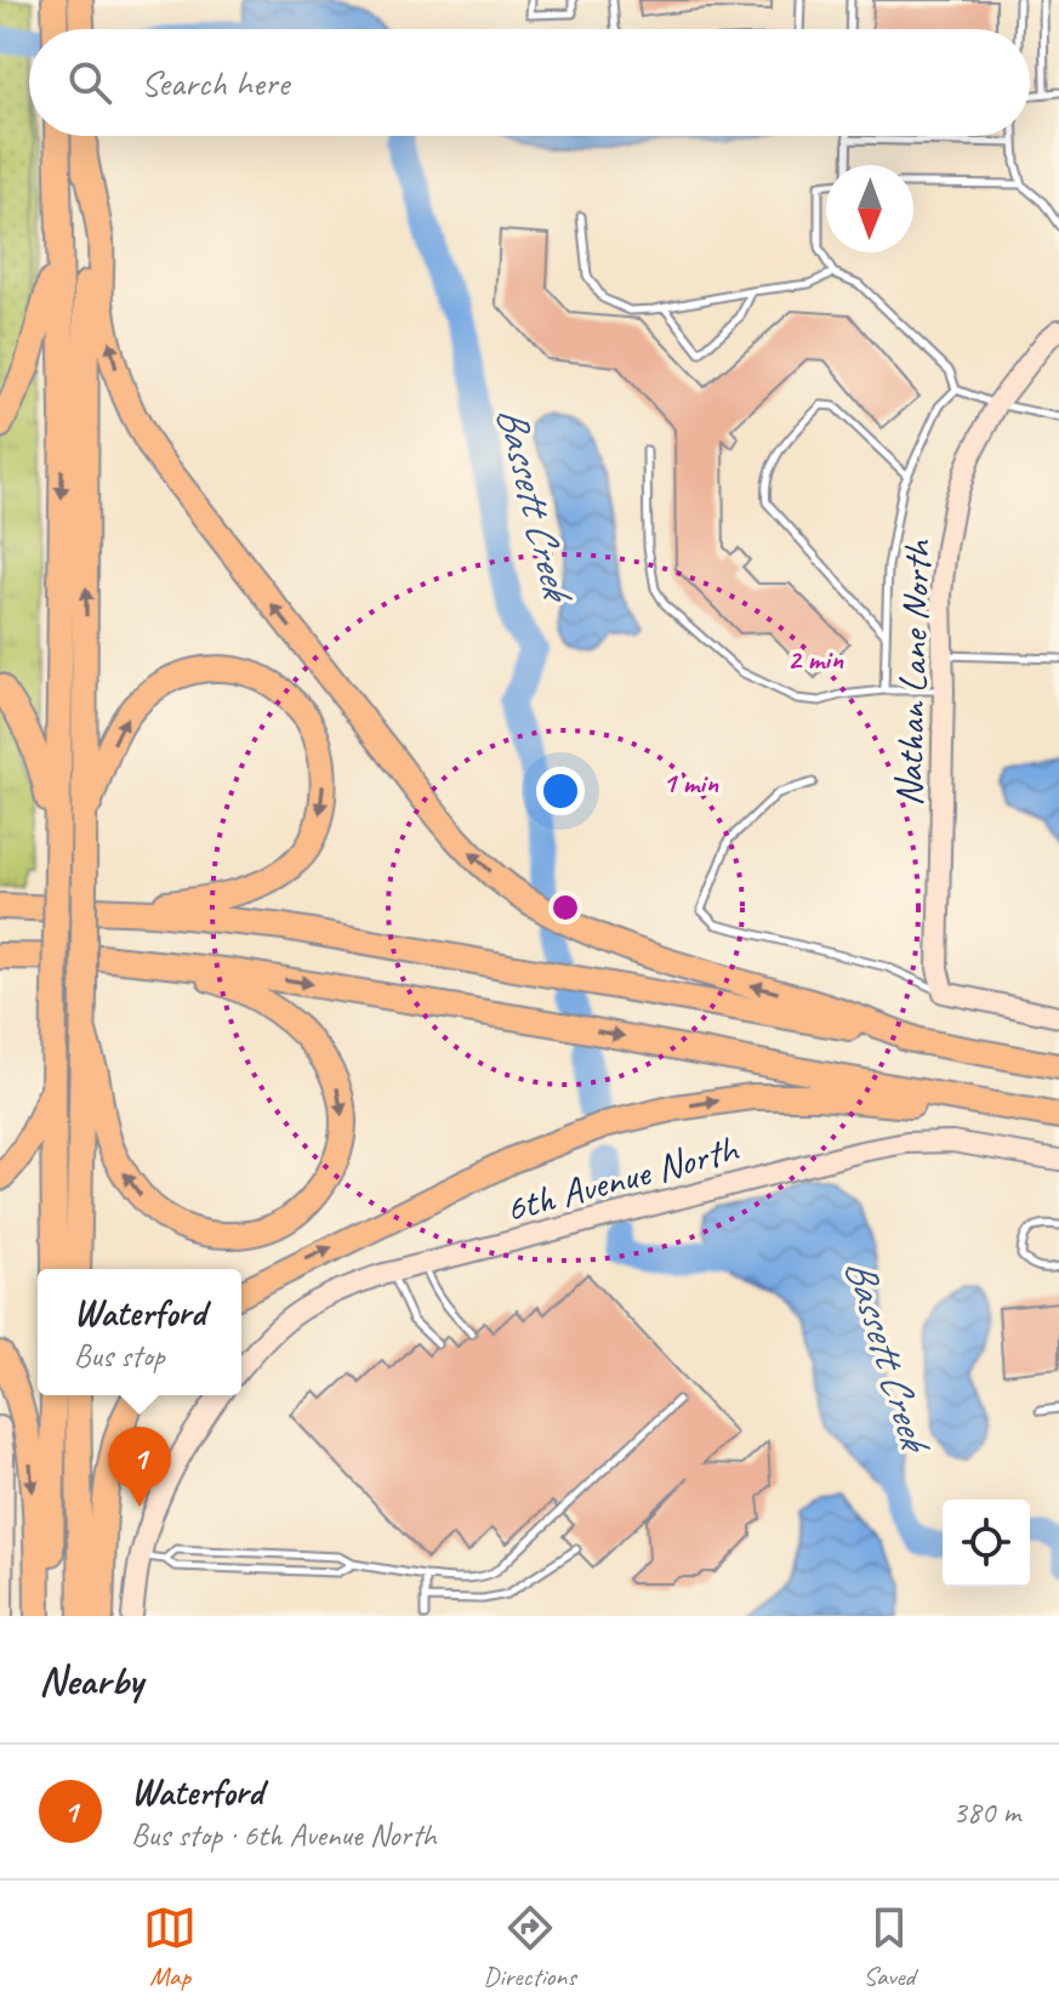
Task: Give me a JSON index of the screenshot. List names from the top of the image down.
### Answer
{
  "streets": {
    "street": ["Nathan Lane North", "6th Avenue North"]
  },
  "water": ["Bassett Creek"],
  "north": "bottom",
  "page": {
    "search": "Search here",
    "popup": ["Waterford", "Bus stop"],
    "pins": "1",
    "heading": "Nearby",
    "list": [
      {
        "mark": "1",
        "name": "Waterford",
        "note": "Bus stop · 6th Avenue North",
        "value": "380 m"
      }
    ],
    "nav": ["Map", "Directions", "Saved"]
  },
  "rings": ["2 min", "1 min"]
}
